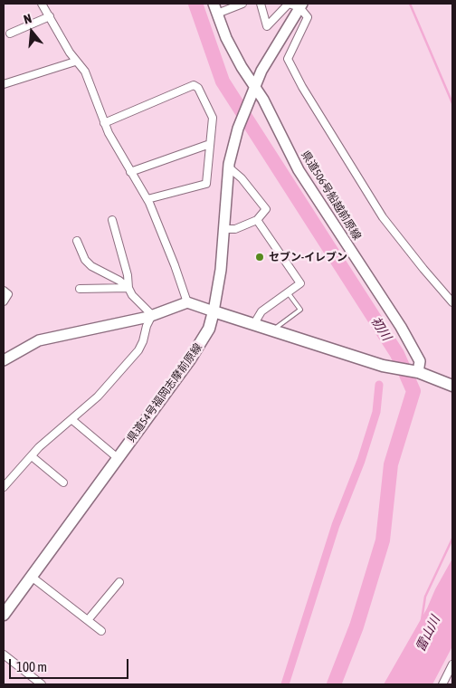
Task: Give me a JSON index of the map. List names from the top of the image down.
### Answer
{
  "streets": {
    "main road": ["県道54号福岡志摩前原線"],
    "street": ["県道506号船越前原線"]
  },
  "water": ["初川", "雷山川"],
  "places": ["セブン-イレブン"],
  "scale_bar": "100 m",
  "north": "top"
}
